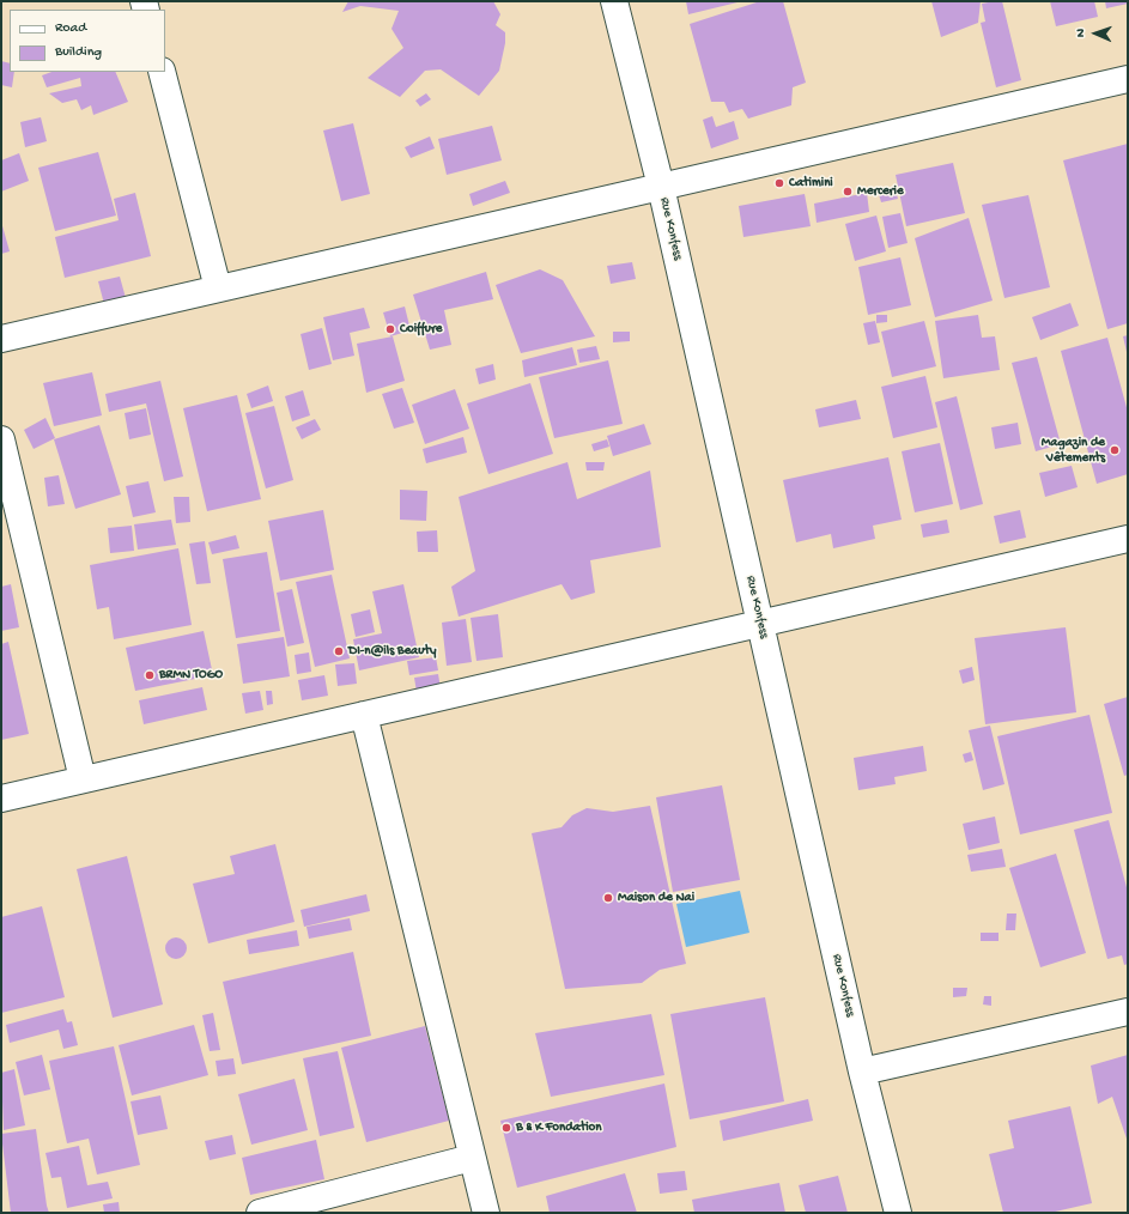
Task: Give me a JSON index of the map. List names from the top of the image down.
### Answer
{
  "streets": {
    "street": ["Rue Konfess"]
  },
  "places": [
    "Catimini",
    "Mercerie",
    "Coiffure",
    "Magazin de Vêtements",
    "DI-n@ils Beauty",
    "BRMN TOGO",
    "Maison de Nai",
    "B & K Fondation"
  ],
  "legend": ["Road", "Building"],
  "north": "left"
}
